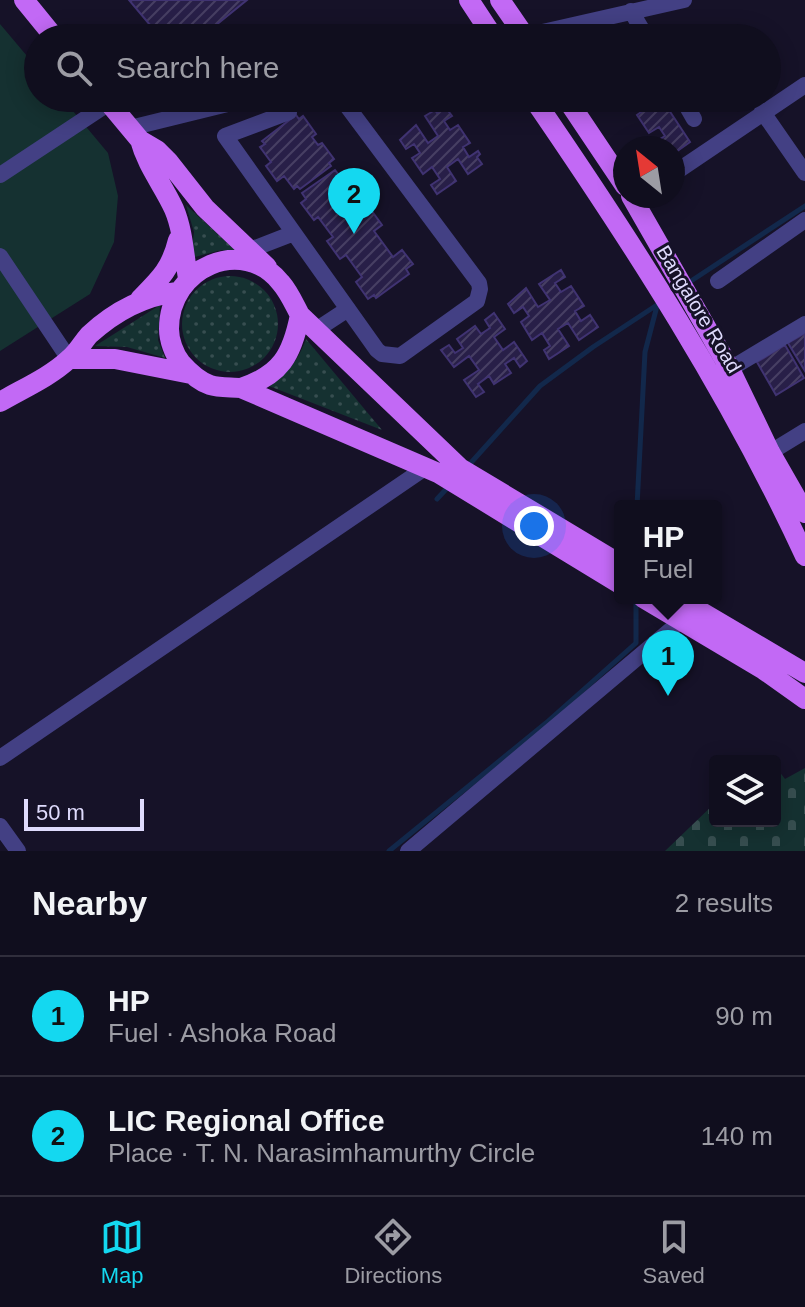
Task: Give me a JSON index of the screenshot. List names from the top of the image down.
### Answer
{
  "streets": {
    "main road": ["Bangalore Road"]
  },
  "scale_bar": "50 m",
  "north": "top left",
  "page": {
    "search": "Search here",
    "pins": ["2", "1"],
    "popup": ["HP", "Fuel"],
    "scale": "50 m",
    "heading": ["Nearby", "2 results"],
    "list": [
      {
        "mark": "1",
        "name": "HP",
        "note": "Fuel · Ashoka Road",
        "value": "90 m"
      },
      {
        "mark": "2",
        "name": "LIC Regional Office",
        "note": "Place · T. N. Narasimhamurthy Circle",
        "value": "140 m"
      }
    ],
    "nav": ["Map", "Directions", "Saved"]
  }
}
